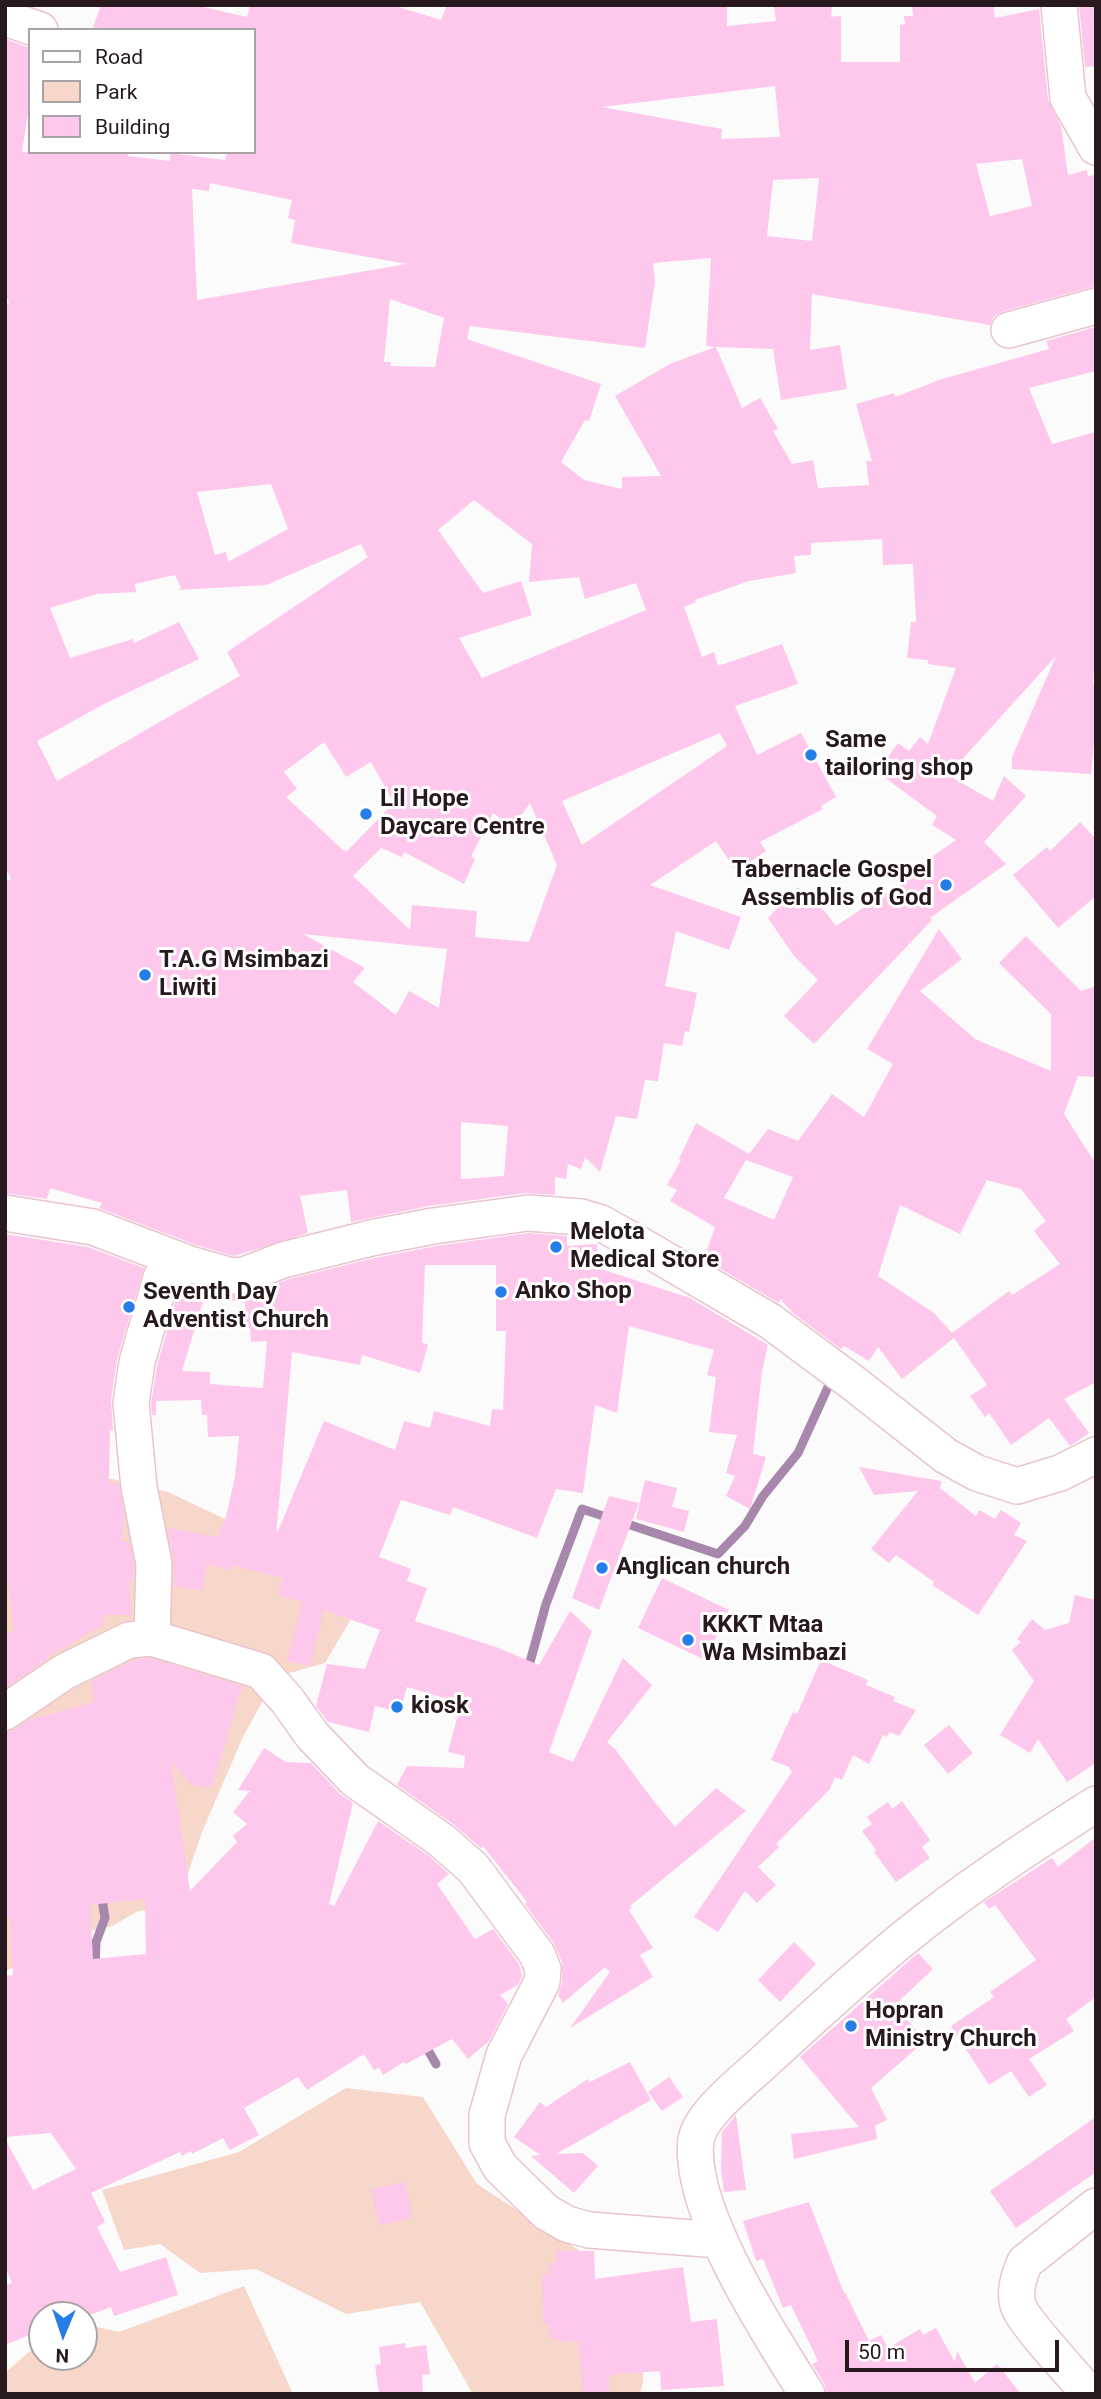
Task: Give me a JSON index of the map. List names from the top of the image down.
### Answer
{
  "places": [
    "Same tailoring shop",
    "Lil Hope Daycare Centre",
    "Tabernacle Gospel Assemblis of God",
    "T.A.G Msimbazi Liwiti",
    "Melota Medical Store",
    "Anko Shop",
    "Seventh Day Adventist Church",
    "Anglican church",
    "KKKT Mtaa Wa Msimbazi",
    "kiosk",
    "Hopran Ministry Church"
  ],
  "legend": ["Road", "Park", "Building"],
  "scale_bar": "50 m",
  "north": "bottom"
}
